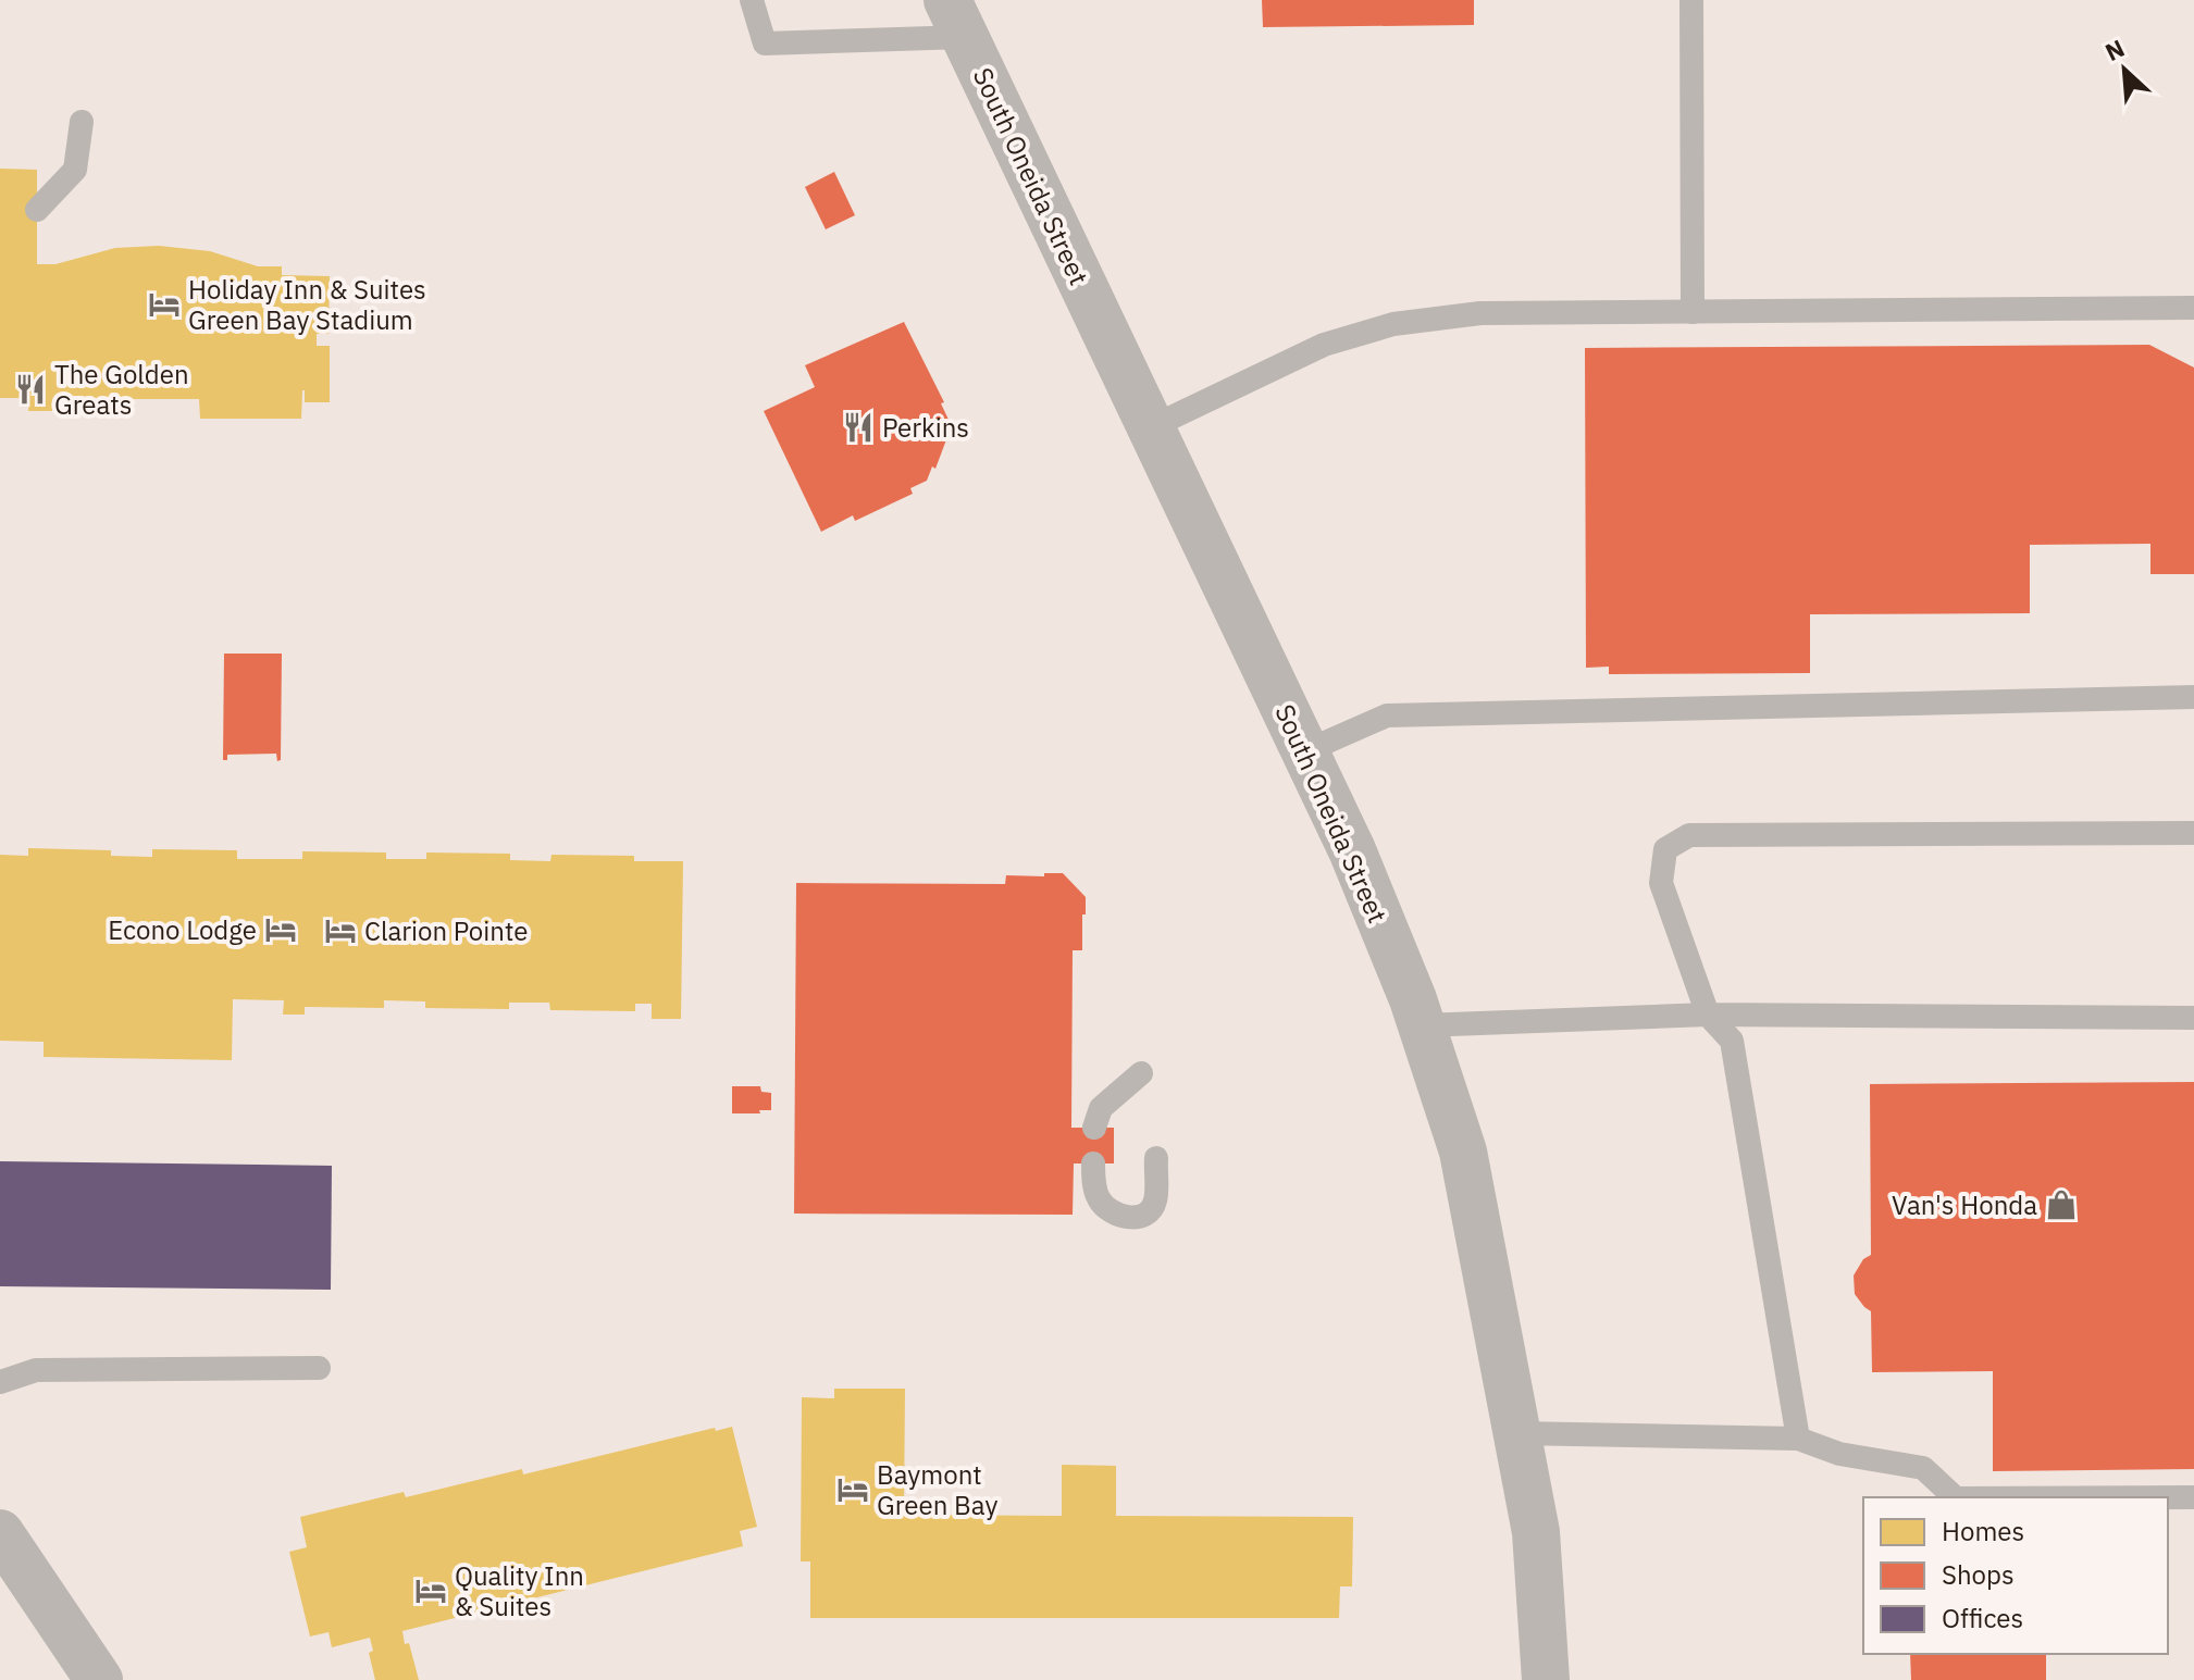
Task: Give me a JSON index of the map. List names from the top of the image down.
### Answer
{
  "streets": {
    "street": ["South Oneida Street"]
  },
  "places": {
    "hotel": [
      "Holiday Inn & Suites Green Bay Stadium",
      "Econo Lodge",
      "Clarion Pointe",
      "Baymont Green Bay",
      "Quality Inn & Suites"
    ],
    "restaurant": ["The Golden Greats", "Perkins"],
    "shop": ["Van's Honda"]
  },
  "legend": ["Homes", "Shops", "Offices"],
  "north": "top left"
}
